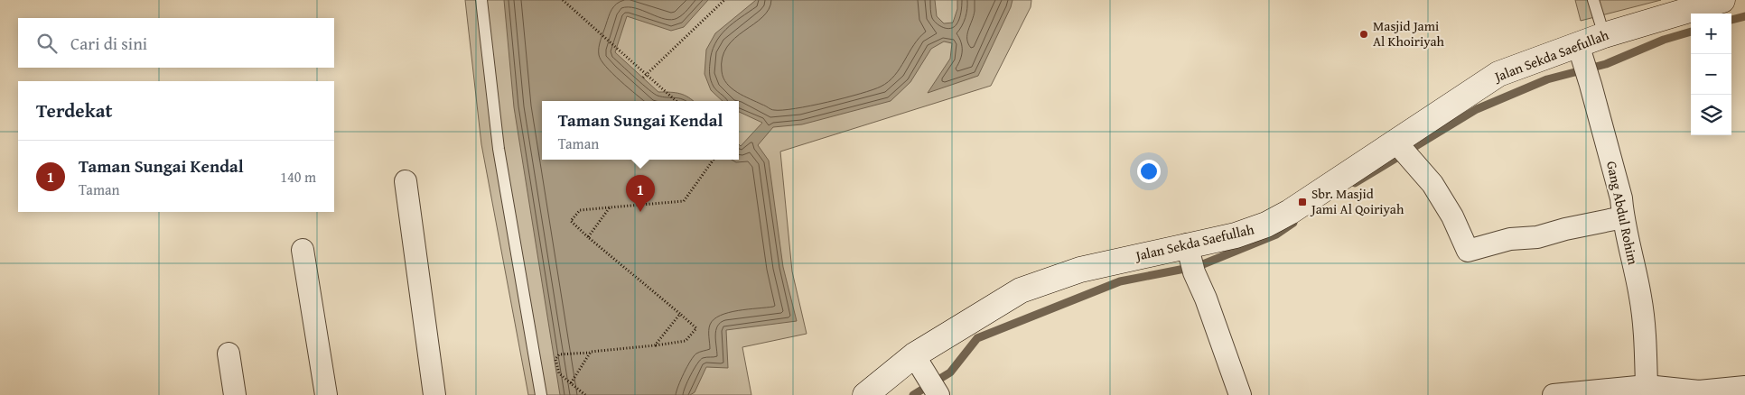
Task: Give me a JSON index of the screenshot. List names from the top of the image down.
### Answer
{
  "streets": {
    "street": ["Jalan Sekda Saefullah", "Gang Abdul Rohim"]
  },
  "crossings": [
    ["Jalan Sekda Saefullah", "Gang Abdul Rohim"]
  ],
  "places": {
    "other": ["Masjid Jami Al Khoiriyah"],
    "transit": ["Sbr. Masjid Jami Al Qoiriyah"]
  },
  "page": {
    "map_buttons": ["+", "−"],
    "search": "Cari di sini",
    "heading": "Terdekat",
    "popup": ["Taman Sungai Kendal", "Taman"],
    "list": [
      {
        "mark": "1",
        "name": "Taman Sungai Kendal",
        "note": "Taman",
        "value": "140 m"
      }
    ],
    "pins": "1"
  }
}
